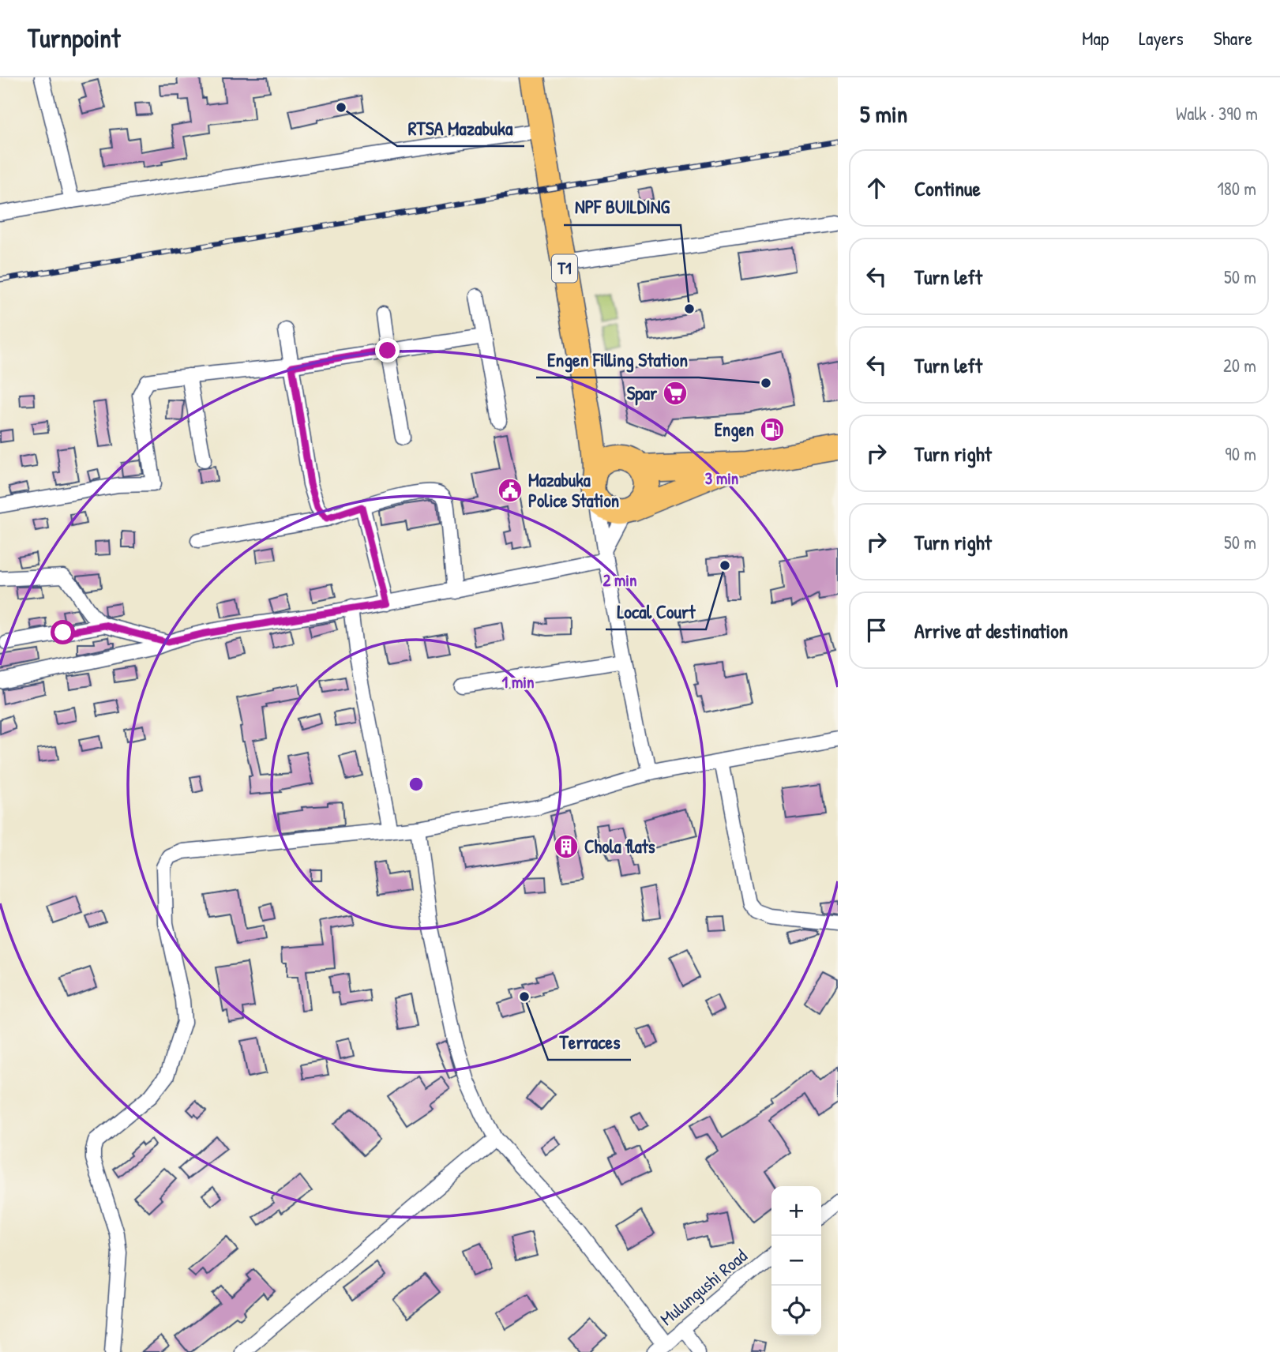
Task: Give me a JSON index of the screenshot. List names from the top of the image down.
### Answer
{
  "streets": {
    "highway": ["T1"],
    "street": ["Mulungushi Road"]
  },
  "places": {
    "other": [
      "RTSA Mazabuka",
      "NPF BUILDING",
      "Engen Filling Station",
      "Local Court",
      "Terraces"
    ],
    "supermarket": ["Spar"],
    "fuel station": ["Engen"],
    "public building": ["Mazabuka Police Station"],
    "building": ["Chola flats"]
  },
  "page": {
    "header": "Turnpoint",
    "nav": ["Map", "Layers", "Share"],
    "heading": ["5 min", "Walk · 390 m"],
    "list": [
      ["Continue", "180 m"],
      ["Turn left", "50 m"],
      ["Turn left", "20 m"],
      ["Turn right", "90 m"],
      ["Turn right", "50 m"],
      "Arrive at destination"
    ],
    "map_buttons": ["+", "−"]
  },
  "rings": ["3 min", "2 min", "1 min"]
}
